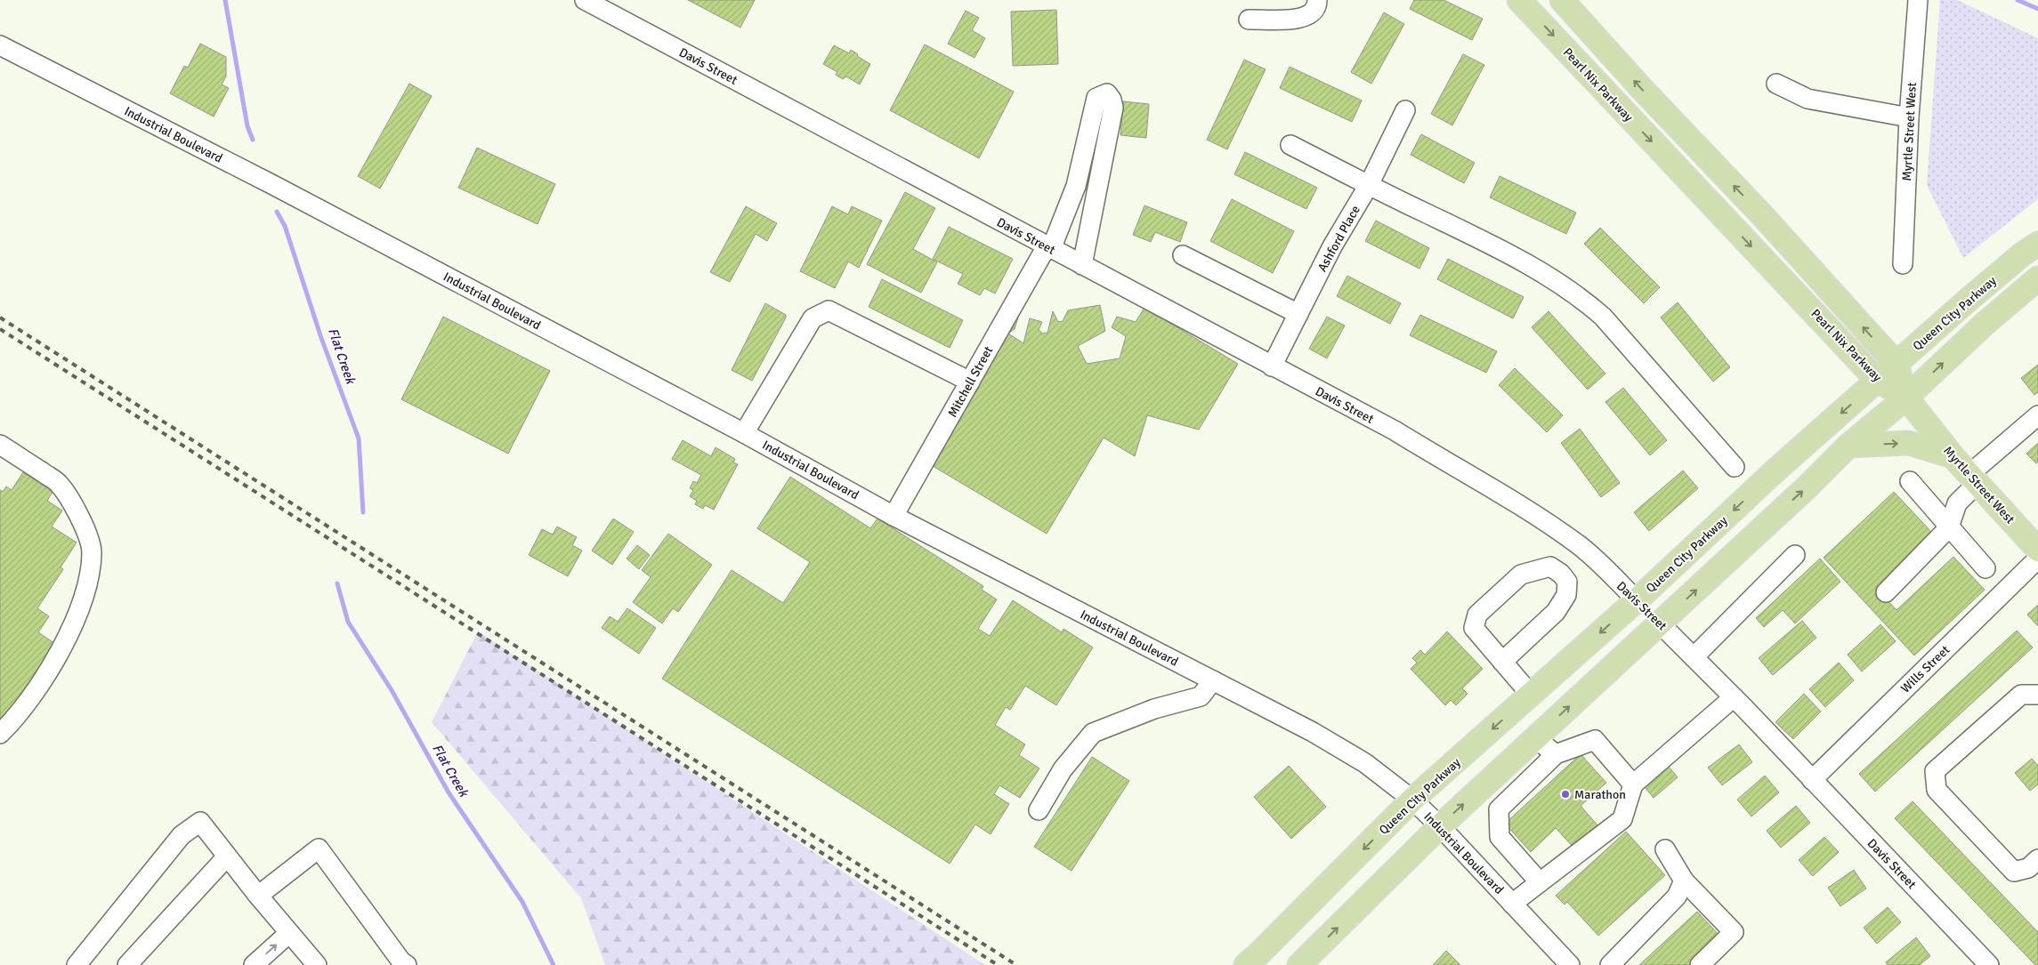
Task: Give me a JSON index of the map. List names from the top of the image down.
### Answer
{
  "streets": {
    "main road": [
      "Davis Street",
      "Pearl Nix Parkway",
      "Myrtle Street West",
      "Queen City Parkway"
    ],
    "street": [
      "Industrial Boulevard",
      "Ashford Place",
      "Mitchell Street",
      "Wills Street"
    ]
  },
  "crossings": [
    ["Davis Street", "Ashford Place"],
    ["Davis Street", "Queen City Parkway"],
    ["Davis Street", "Mitchell Street"],
    ["Davis Street", "Wills Street"],
    ["Pearl Nix Parkway", "Myrtle Street West"],
    ["Pearl Nix Parkway", "Queen City Parkway"],
    ["Industrial Boulevard", "Queen City Parkway"],
    ["Industrial Boulevard", "Mitchell Street"]
  ],
  "water": ["Flat Creek"],
  "places": ["Marathon"]
}
